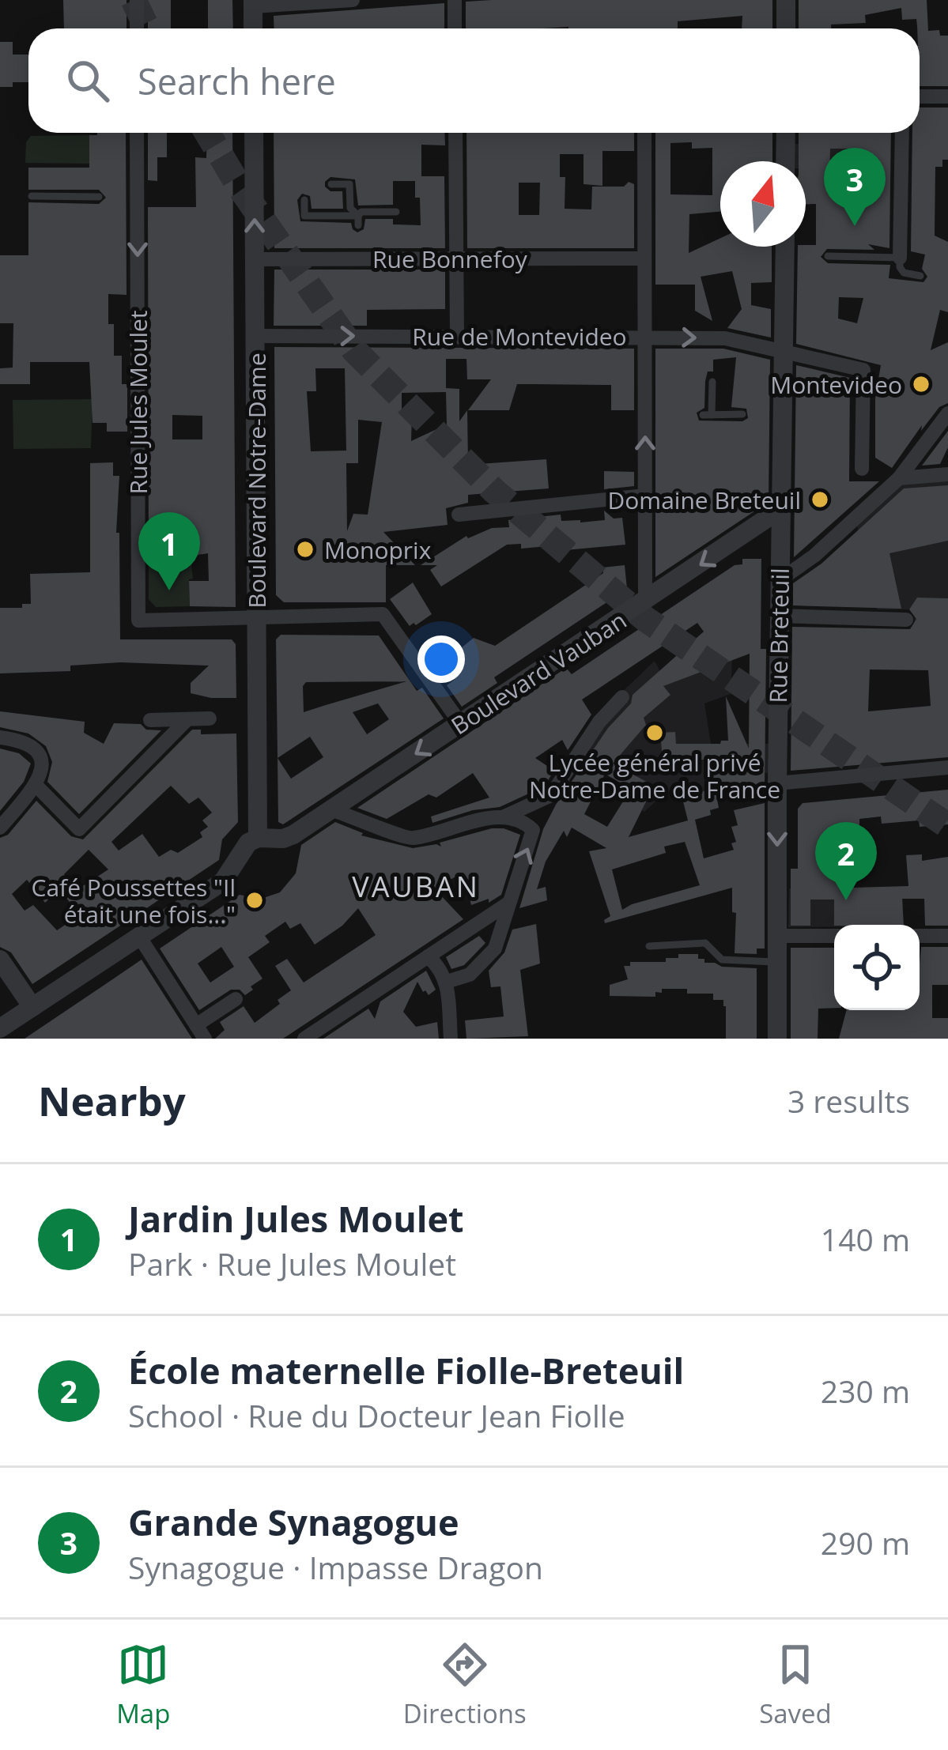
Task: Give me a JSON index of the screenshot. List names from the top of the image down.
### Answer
{
  "streets": {
    "street": [
      "Rue Bonnefoy",
      "Rue de Montevideo",
      "Rue Jules Moulet",
      "Boulevard Notre-Dame",
      "Rue Breteuil",
      "Boulevard Vauban"
    ]
  },
  "crossings": [
    ["Rue Bonnefoy", "Boulevard Notre-Dame"],
    ["Rue de Montevideo", "Boulevard Notre-Dame"],
    ["Rue de Montevideo", "Rue Breteuil"],
    ["Rue Jules Moulet", "Boulevard Notre-Dame"],
    ["Boulevard Notre-Dame", "Boulevard Vauban"],
    ["Rue Breteuil", "Boulevard Vauban"]
  ],
  "one_way": ["Rue de Montevideo", "Rue Jules Moulet", "Boulevard Vauban"],
  "districts": ["VAUBAN"],
  "places": [
    "Montevideo",
    "Domaine Breteuil",
    "Monoprix",
    "Lycée général privé Notre-Dame de France",
    "Café Poussettes \"Il était une fois...\""
  ],
  "north": "top",
  "page": {
    "search": "Search here",
    "pins": ["3", "1", "2"],
    "heading": ["Nearby", "3 results"],
    "list": [
      {
        "mark": "1",
        "name": "Jardin Jules Moulet",
        "note": "Park · Rue Jules Moulet",
        "value": "140 m"
      },
      {
        "mark": "2",
        "name": "École maternelle Fiolle-Breteuil",
        "note": "School · Rue du Docteur Jean Fiolle",
        "value": "230 m"
      },
      {
        "mark": "3",
        "name": "Grande Synagogue",
        "note": "Synagogue · Impasse Dragon",
        "value": "290 m"
      }
    ],
    "nav": ["Map", "Directions", "Saved"]
  }
}
